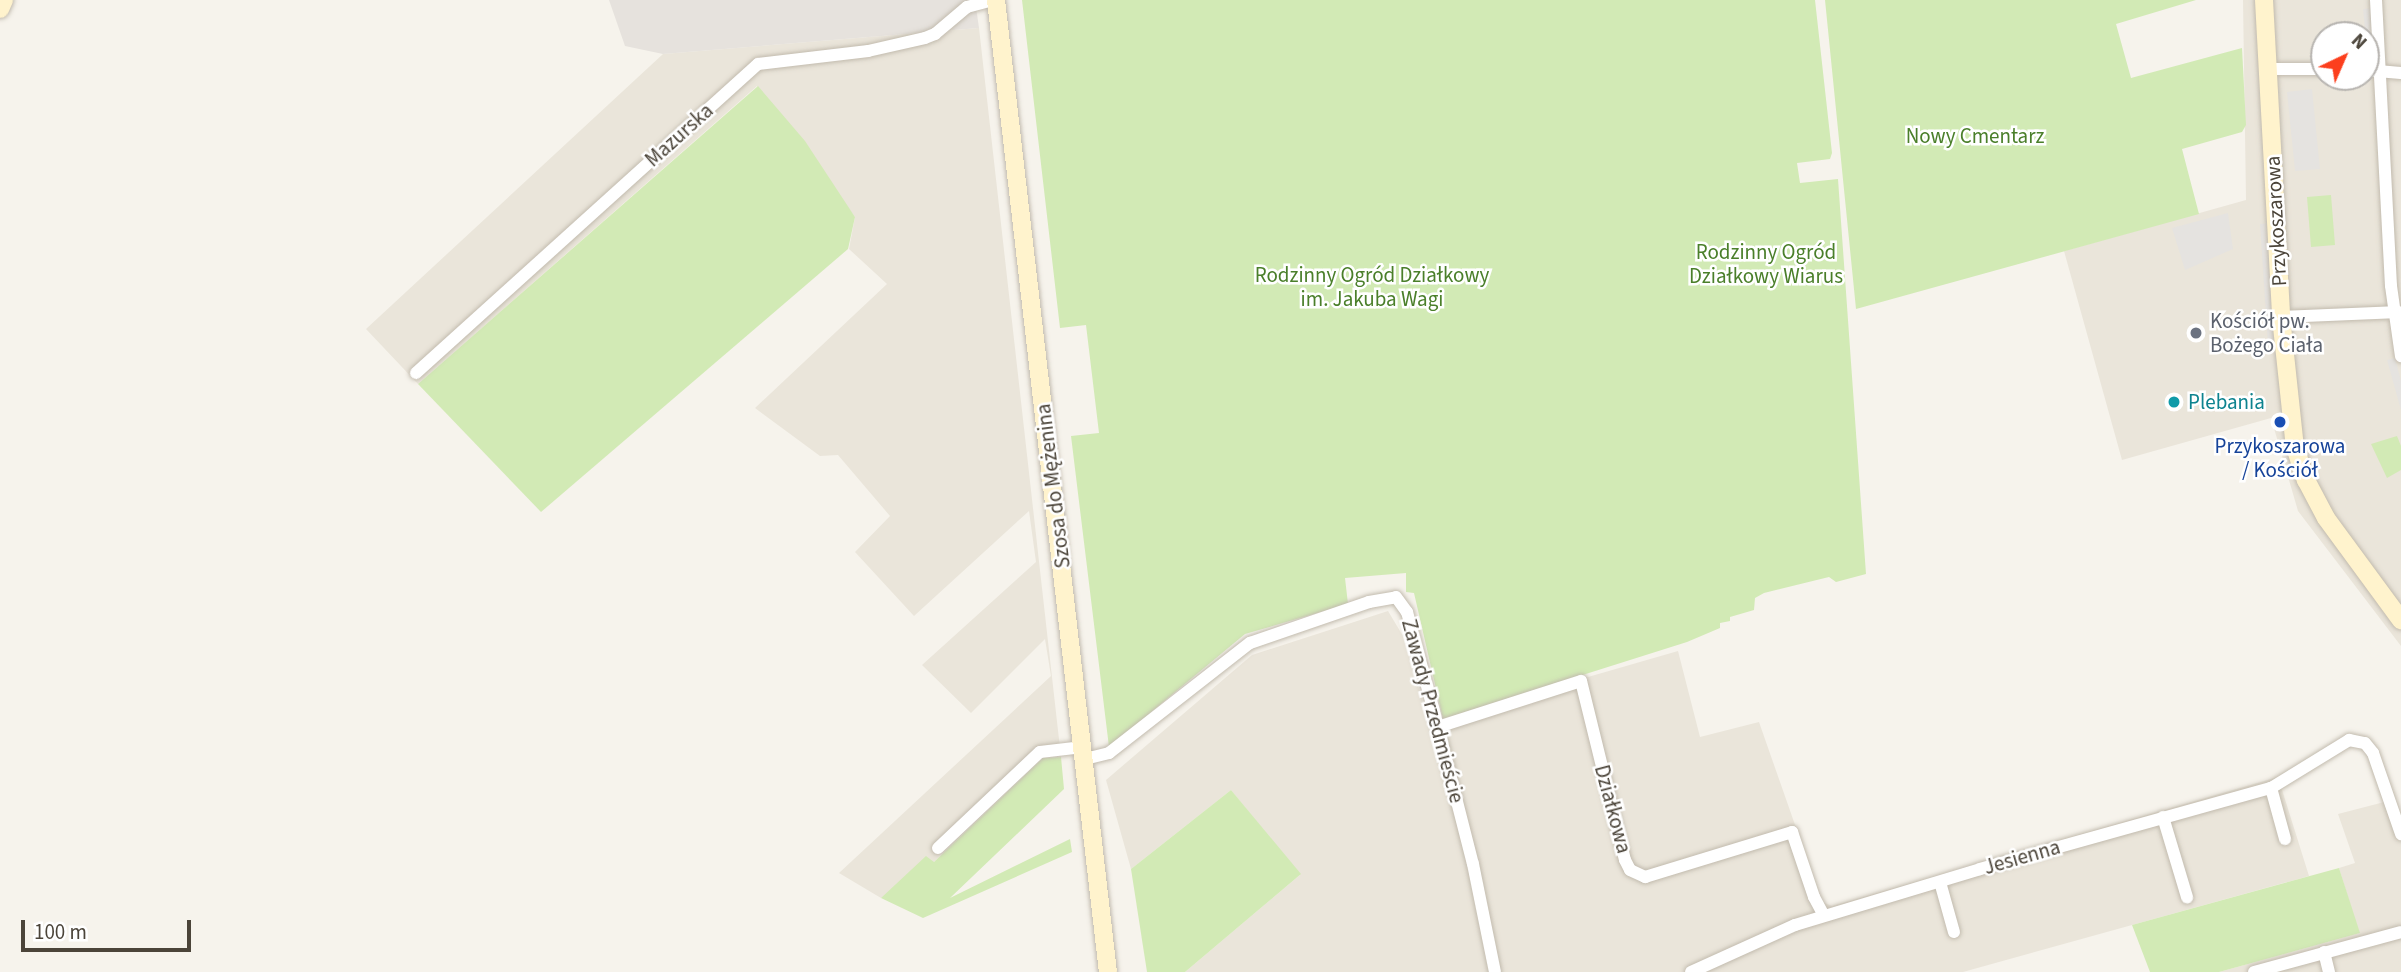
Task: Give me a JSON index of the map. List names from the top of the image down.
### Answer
{
  "streets": {
    "main road": ["Przykoszarowa", "Szosa do Mężenina"],
    "street": [
      "Mazurska",
      "Zawady Przedmieście",
      "Działkowa",
      "Jesienna"
    ]
  },
  "crossings": [
    ["Mazurska", "Szosa do Mężenina"],
    ["Szosa do Mężenina", "Zawady Przedmieście"],
    ["Zawady Przedmieście", "Działkowa"],
    ["Działkowa", "Jesienna"]
  ],
  "parks": ["Nowy Cmentarz", "Rodzinny Ogród Działkowy Wiarus", "Rodzinny Ogród Działkowy im. Jakuba Wagi"],
  "places": ["Kościół pw. Bożego Ciała", "Plebania", "Przykoszarowa / Kościół"],
  "scale_bar": "100 m",
  "north": "top right"
}
